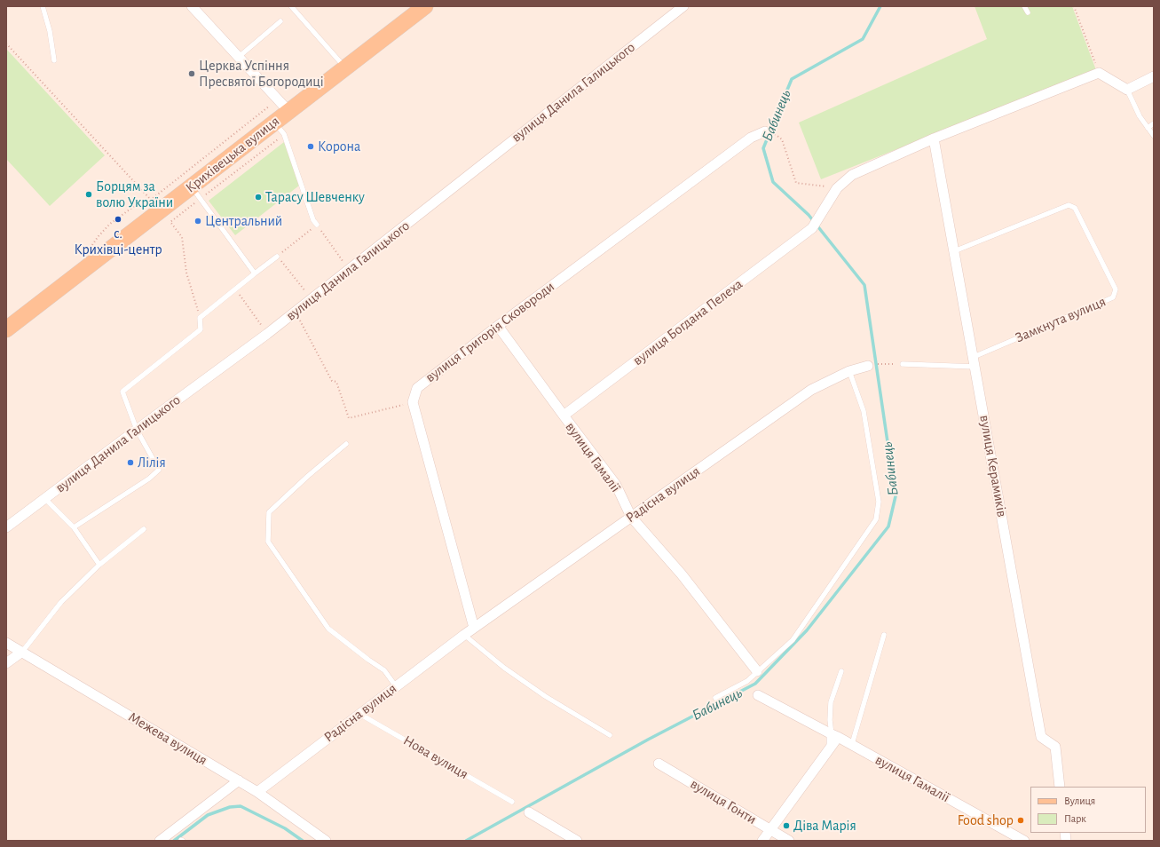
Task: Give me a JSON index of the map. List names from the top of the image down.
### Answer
{
  "streets": {
    "main road": ["Крихівецька вулиця"],
    "street": [
      "вулиця Данила Галицького",
      "вулиця Богдана Пелеха",
      "вулиця Григорія Сковороди",
      "вулиця Гамалії",
      "вулиця Керамиків",
      "Радісна вулиця",
      "Межева вулиця",
      "вулиця Гонти"
    ],
    "lane": ["Замкнута вулиця", "Нова вулиця"]
  },
  "crossings": [
    ["Замкнута вулиця", "вулиця Керамиків"],
    ["вулиця Богдана Пелеха", "вулиця Гамалії"],
    ["вулиця Григорія Сковороди", "вулиця Гамалії"],
    ["вулиця Гамалії", "Радісна вулиця"],
    ["Радісна вулиця", "Межева вулиця"],
    ["Радісна вулиця", "Нова вулиця"]
  ],
  "water": ["Бабинець"],
  "places": [
    "Церква Успіння Пресвятої Богородиці",
    "Корона",
    "Борцям за волю України",
    "Тарасу Шевченку",
    "с. Крихівці-центр",
    "Центральний",
    "Лілія",
    "Food shop",
    "Діва Марія"
  ],
  "legend": ["Вулиця", "Парк"]
}
